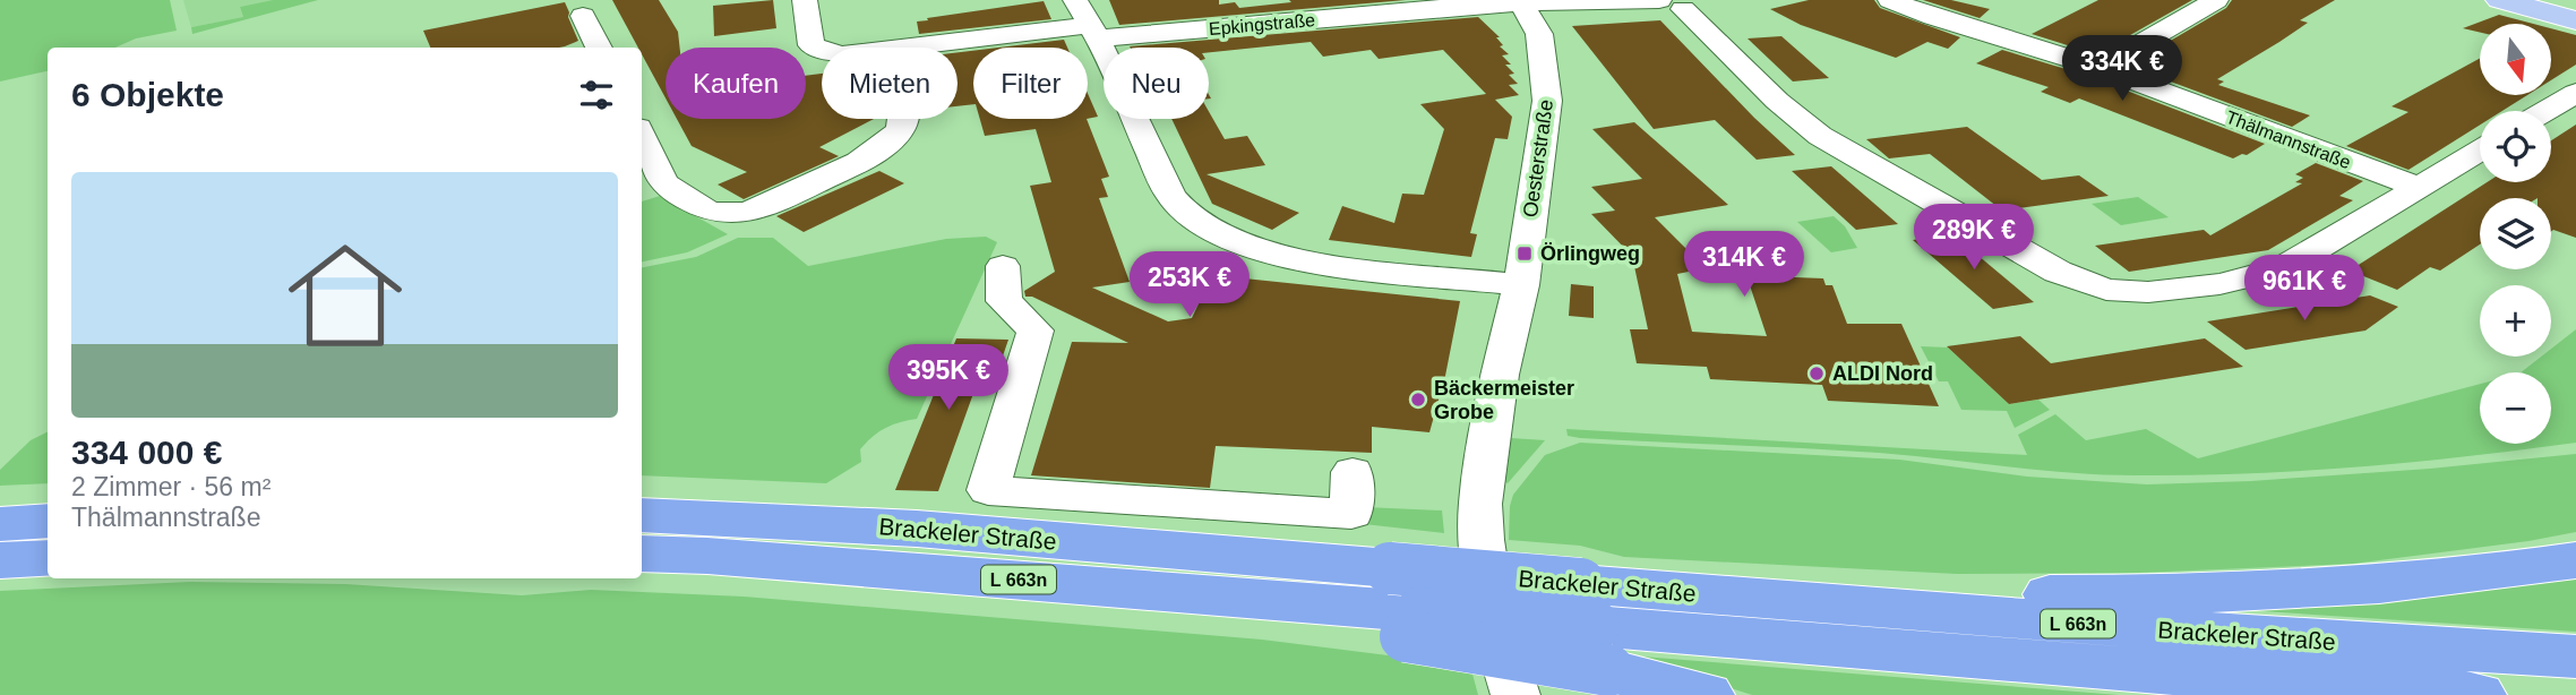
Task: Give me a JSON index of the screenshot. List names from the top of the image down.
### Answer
{
  "streets": {
    "highway": ["Brackeler Straße", "L 663n"],
    "street": ["Epkingstraße", "Thälmannstraße", "Oesterstraße"]
  },
  "crossings": [
    ["Epkingstraße", "Oesterstraße"]
  ],
  "places": {
    "transit": ["Örlingweg"],
    "other": ["ALDI Nord", "Bäckermeister Grobe"]
  },
  "north": "bottom",
  "page": {
    "map_buttons": ["+", "−"],
    "price": [
      "334K €",
      "289K €",
      "314K €",
      "253K €",
      "961K €",
      "395K €"
    ],
    "chip": [
      "Kaufen",
      "Mieten",
      "Filter",
      "Neu"
    ],
    "heading": "6 Objekte",
    "list": [
      {
        "name": "334 000 €",
        "note": "2 Zimmer · 56 m² · Thälmannstraße"
      }
    ]
  }
}
